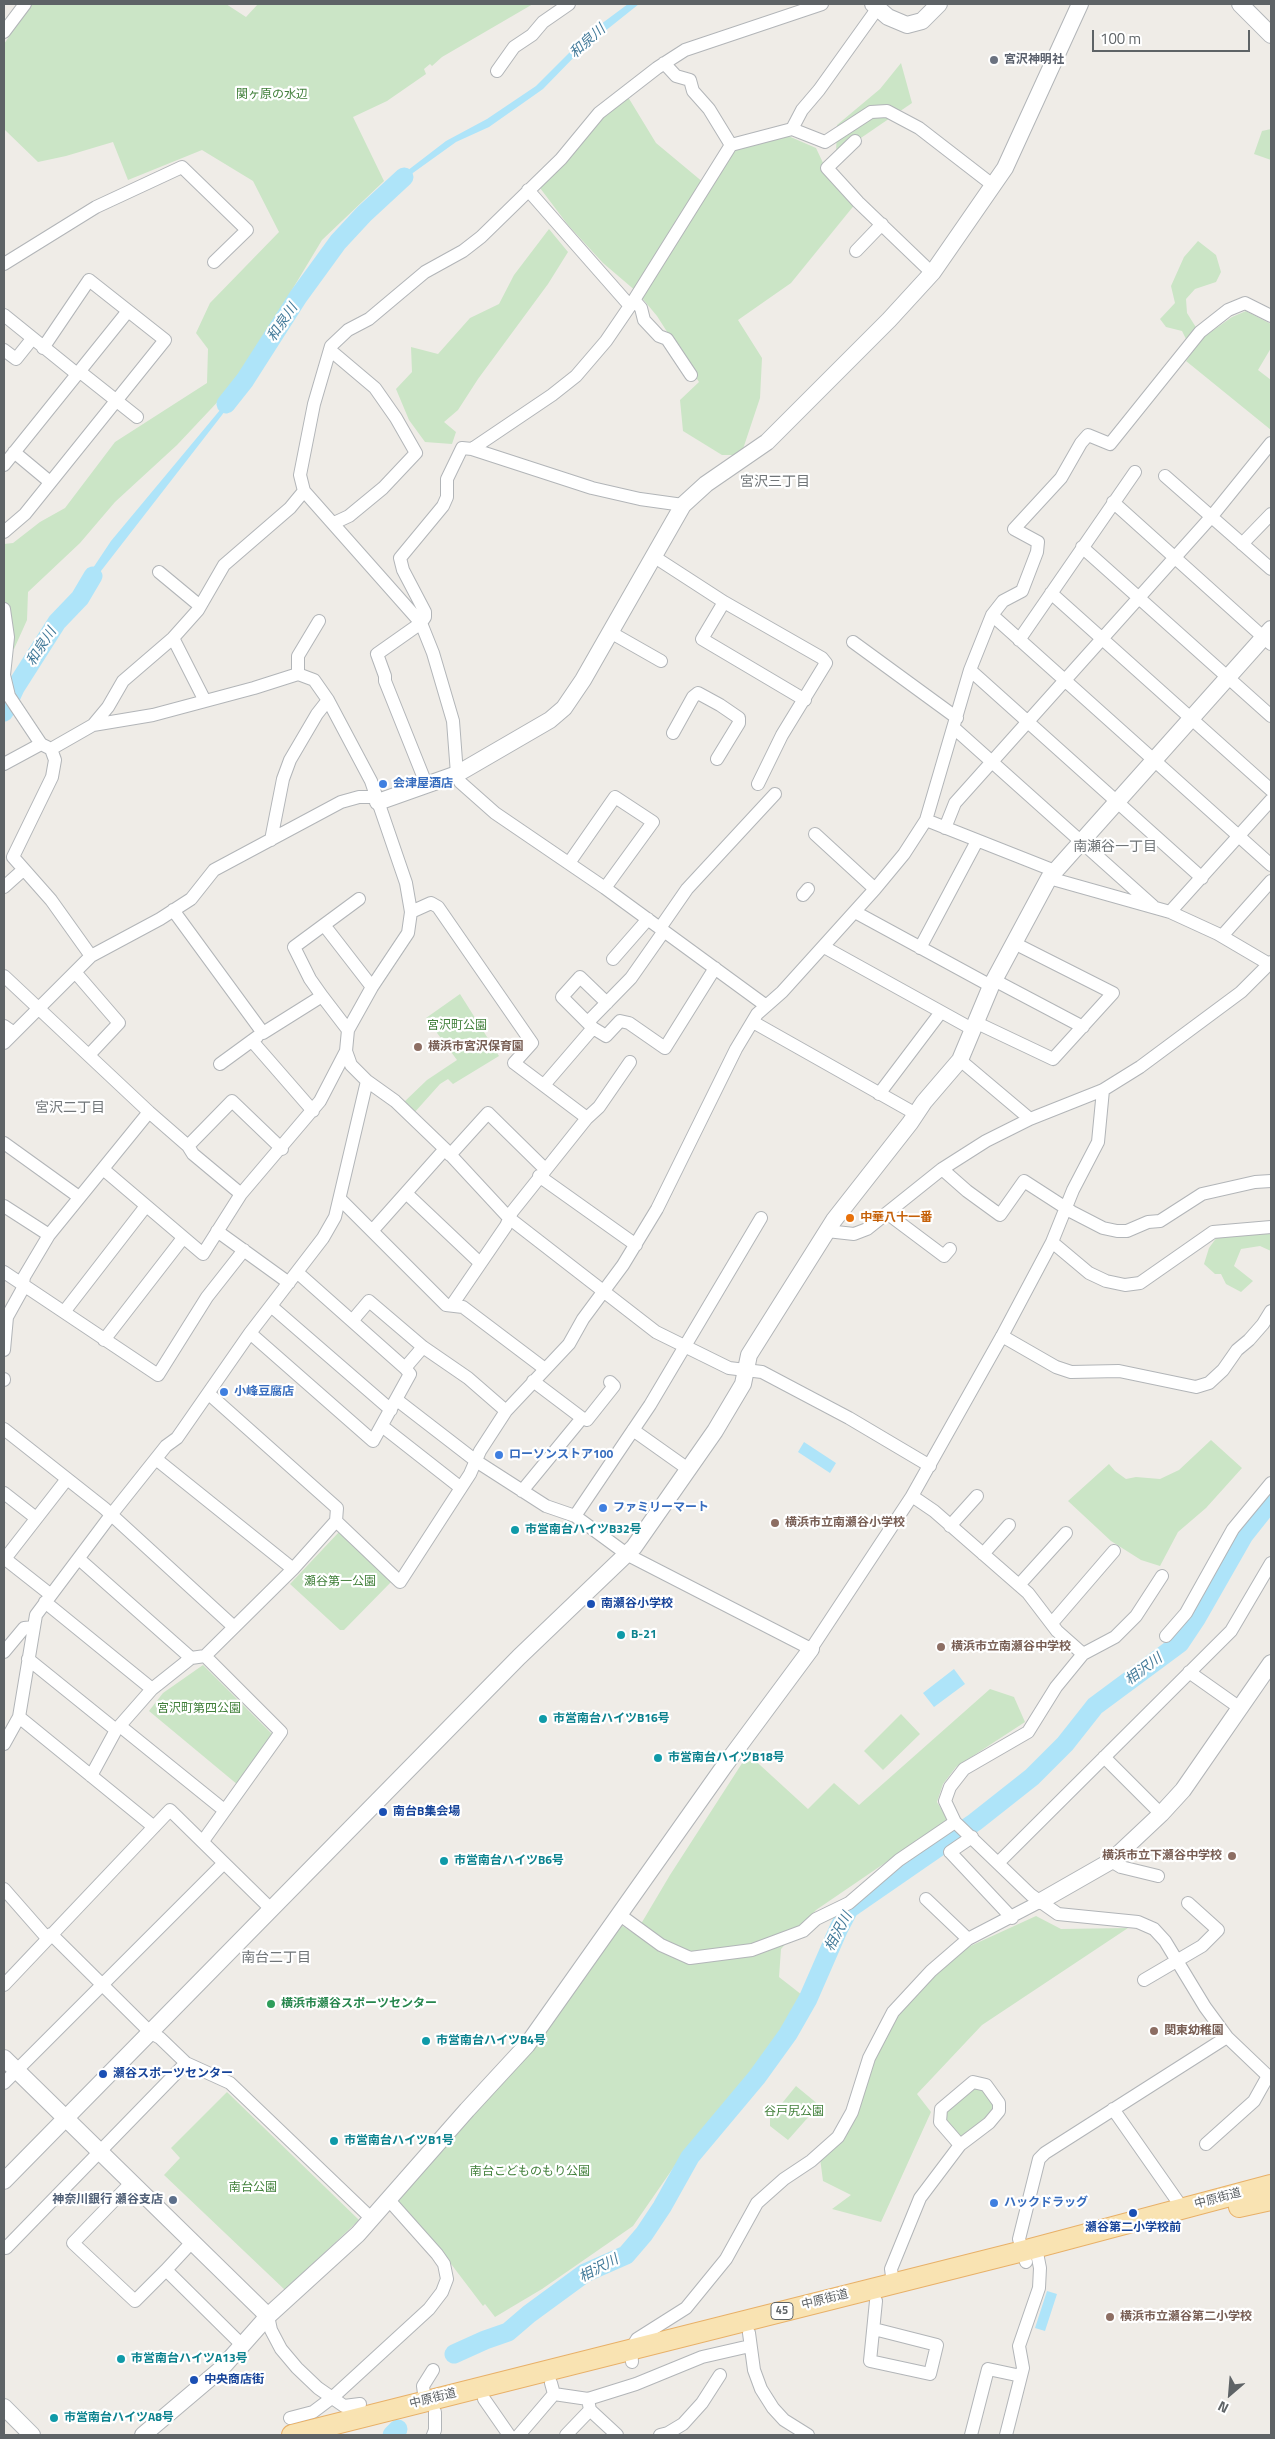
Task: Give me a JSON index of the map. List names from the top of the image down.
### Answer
{
  "streets": {
    "main road": ["中原街道", "45"]
  },
  "districts": [
    "宮沢三丁目",
    "南瀬谷一丁目",
    "宮沢二丁目",
    "南台二丁目"
  ],
  "water": ["和泉川", "相沢川"],
  "parks": [
    "関ヶ原の水辺",
    "宮沢町公園",
    "瀬谷第一公園",
    "宮沢町第四公園",
    "谷戸尻公園",
    "南台こどものもり公園",
    "南台公園"
  ],
  "places": [
    "宮沢神明社",
    "会津屋酒店",
    "横浜市宮沢保育園",
    "中華八十一番",
    "小峰豆腐店",
    "ローソンストア100",
    "ファミリーマート",
    "横浜市立南瀬谷小学校",
    "市営南台ハイツB32号",
    "南瀬谷小学校",
    "B-21",
    "横浜市立南瀬谷中学校",
    "市営南台ハイツB16号",
    "市営南台ハイツB18号",
    "南台B集会場",
    "横浜市立下瀬谷中学校",
    "市営南台ハイツB6号",
    "横浜市瀬谷スポーツセンター",
    "関東幼稚園",
    "市営南台ハイツB4号",
    "瀬谷スポーツセンター",
    "市営南台ハイツB1号",
    "神奈川銀行 瀬谷支店",
    "ハックドラッグ",
    "瀬谷第二小学校前",
    "横浜市立瀬谷第二小学校",
    "市営南台ハイツA13号",
    "中央商店街",
    "市営南台ハイツA8号"
  ],
  "scale_bar": "100 m",
  "north": "bottom left"
}
